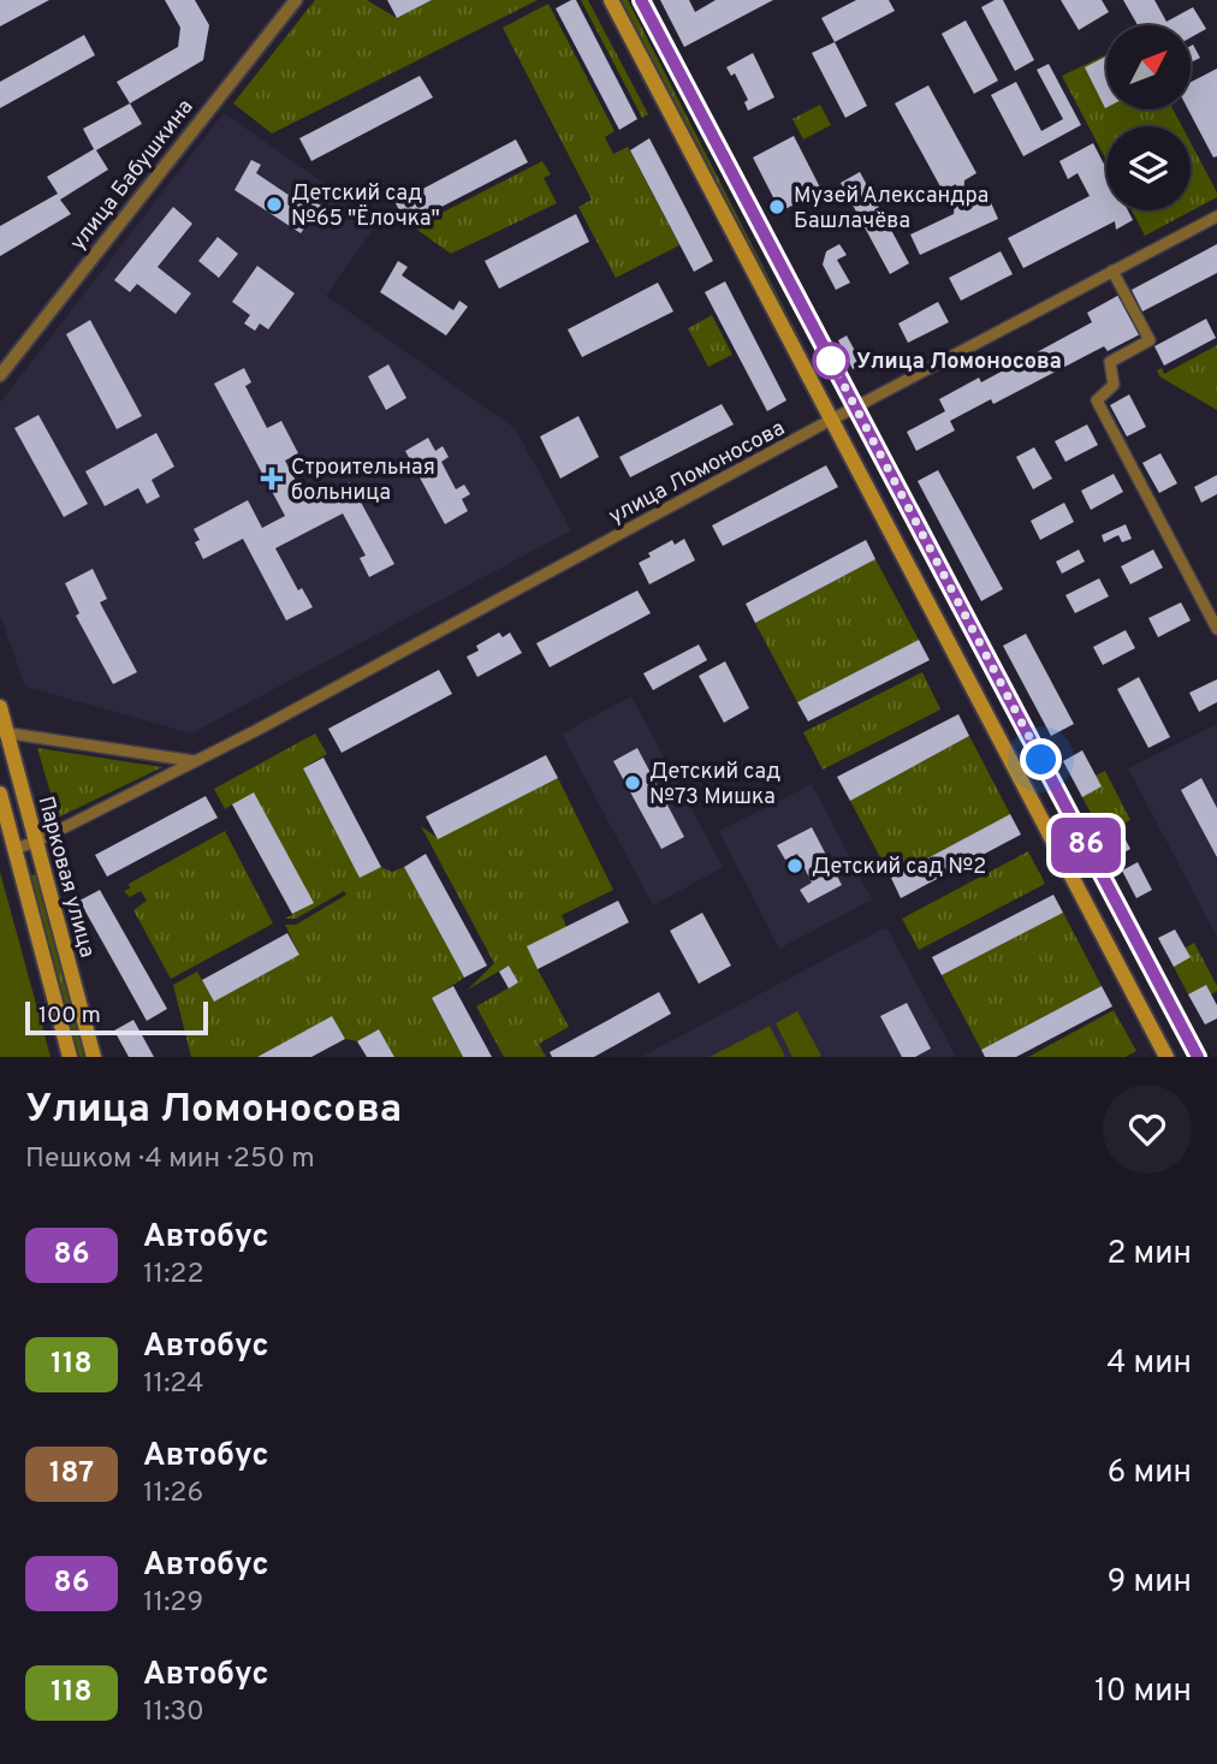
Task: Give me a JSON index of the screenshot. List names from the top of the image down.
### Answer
{
  "streets": {
    "main road": ["Парковая улица"],
    "street": ["улица Бабушкина", "улица Ломоносова"]
  },
  "crossings": [
    ["улица Ломоносова", "Парковая улица"]
  ],
  "places": {
    "other": [
      "Детский сад №65 \"Ёлочка\"",
      "Музей Александра Башлачёва",
      "Улица Ломоносова",
      "Детский сад №73 Мишка",
      "Детский сад №2"
    ],
    "health": ["Строительная больница"]
  },
  "lines": ["bus line 86"],
  "scale_bar": "100 m",
  "north": "top right",
  "page": {
    "on_map": "86",
    "scale": "100 m",
    "heading": ["Улица Ломоносова", "Пешком · 4 мин · 250 m"],
    "list": [
      {
        "mark": "86",
        "name": "Автобус",
        "note": "11:22",
        "value": "2 мин"
      },
      {
        "mark": "118",
        "name": "Автобус",
        "note": "11:24",
        "value": "4 мин"
      },
      {
        "mark": "187",
        "name": "Автобус",
        "note": "11:26",
        "value": "6 мин"
      },
      {
        "mark": "86",
        "name": "Автобус",
        "note": "11:29",
        "value": "9 мин"
      },
      {
        "mark": "118",
        "name": "Автобус",
        "note": "11:30",
        "value": "10 мин"
      }
    ]
  }
}
